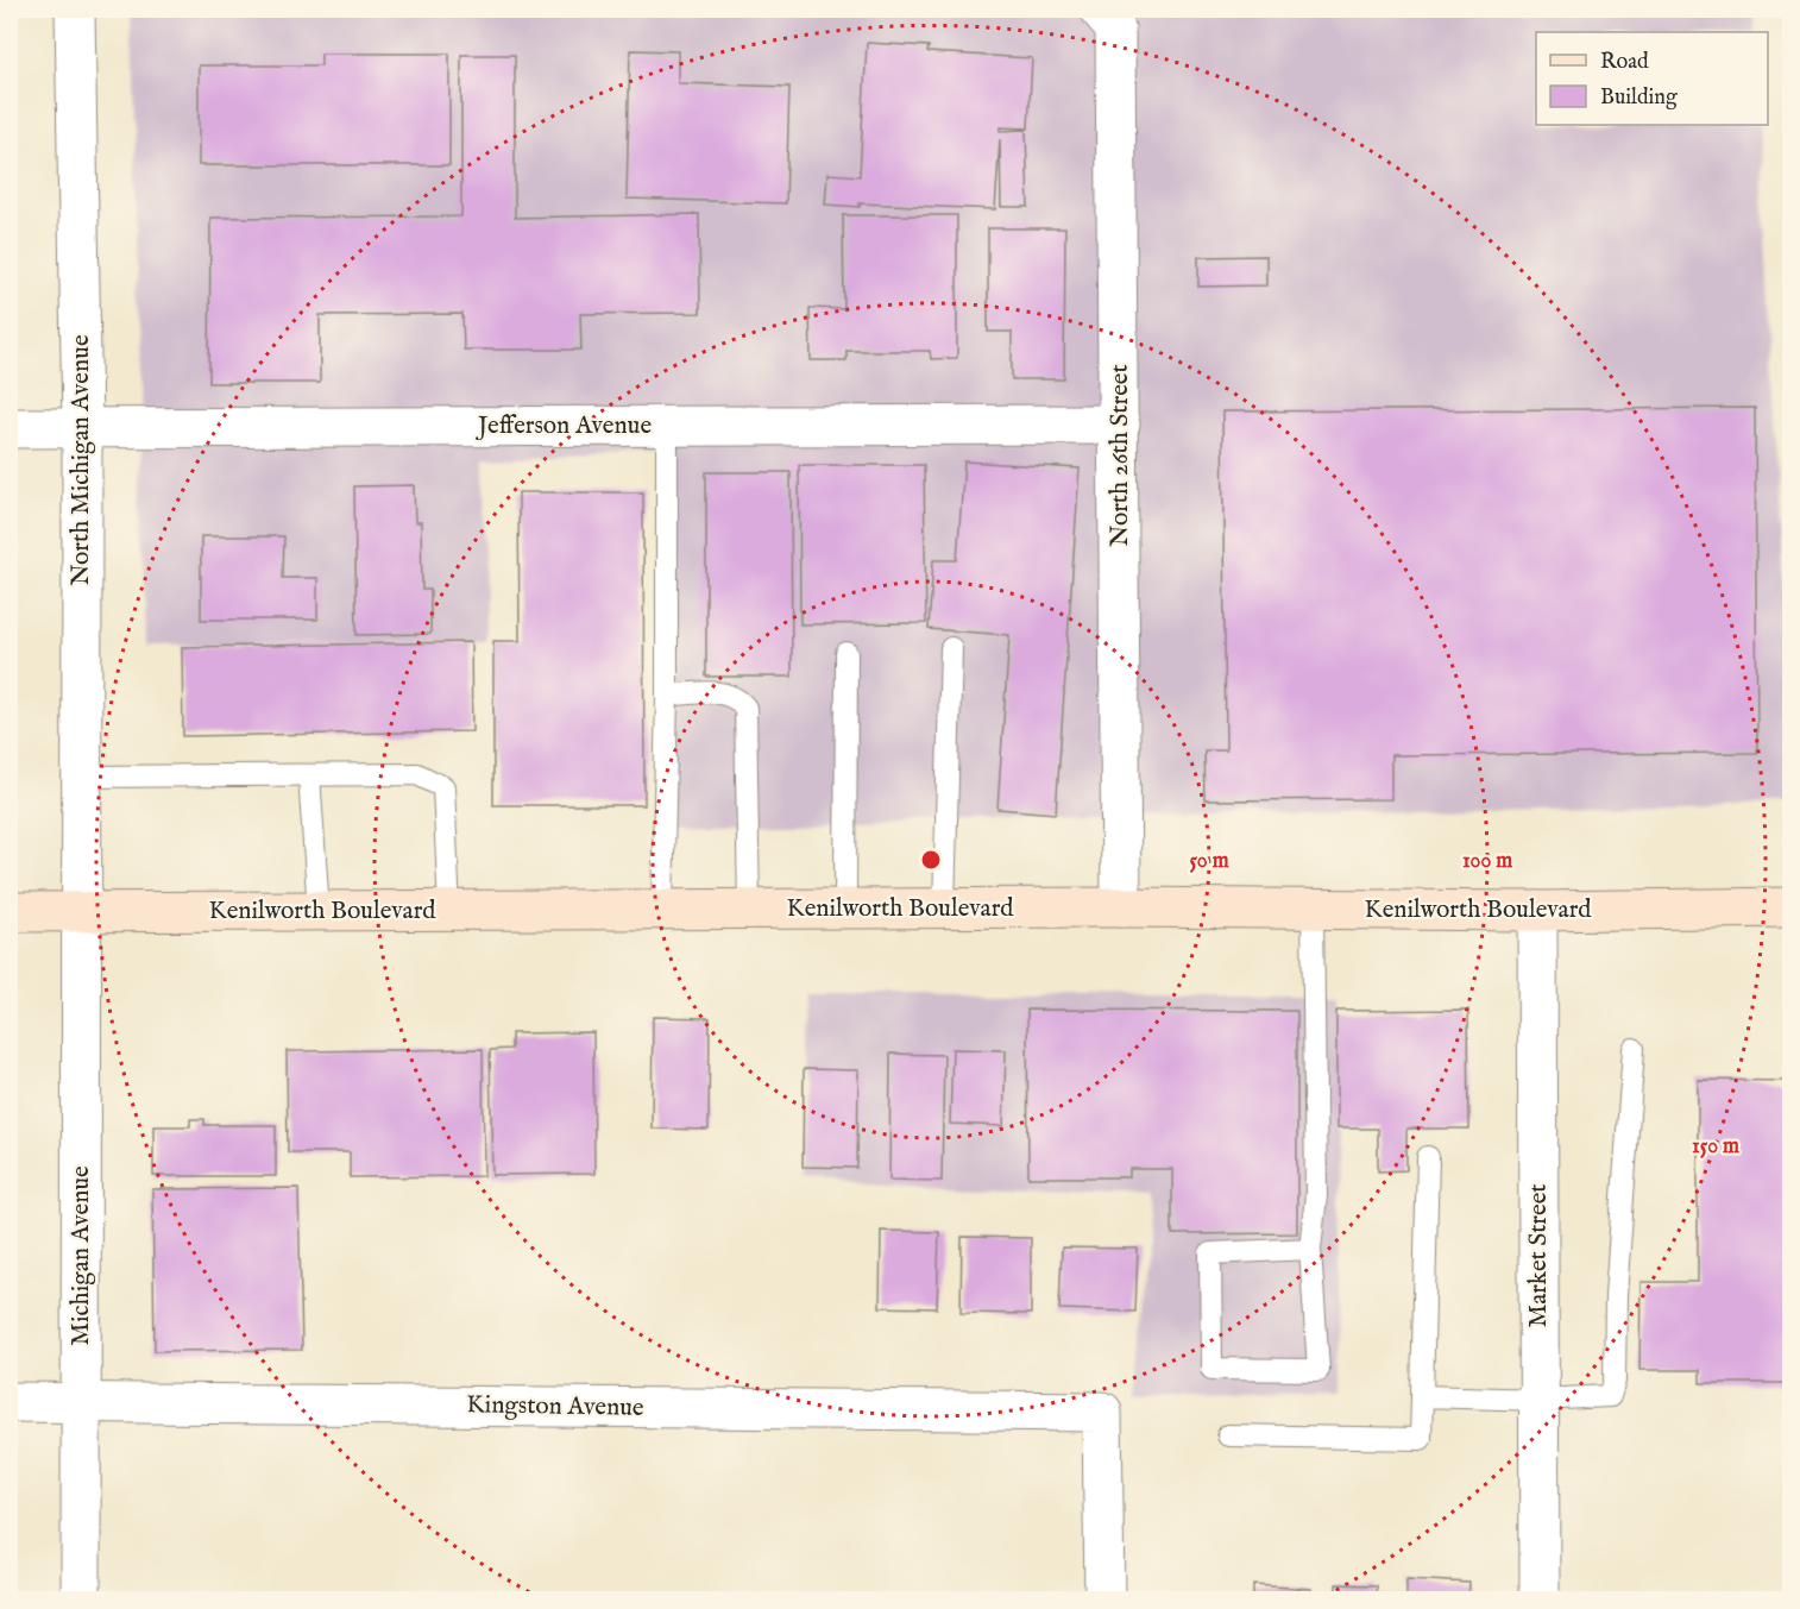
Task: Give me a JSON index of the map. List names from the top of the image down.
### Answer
{
  "streets": {
    "main road": ["Kenilworth Boulevard"],
    "street": [
      "Jefferson Avenue",
      "North 26th Street",
      "North Michigan Avenue",
      "Michigan Avenue",
      "Market Street",
      "Kingston Avenue"
    ]
  },
  "crossings": [
    ["Jefferson Avenue", "North 26th Street"],
    ["Jefferson Avenue", "North Michigan Avenue"],
    ["North 26th Street", "Kenilworth Boulevard"],
    ["North Michigan Avenue", "Kenilworth Boulevard"],
    ["North Michigan Avenue", "Michigan Avenue"],
    ["Kenilworth Boulevard", "Michigan Avenue"],
    ["Kenilworth Boulevard", "Market Street"],
    ["Michigan Avenue", "Kingston Avenue"]
  ],
  "legend": ["Road", "Building"],
  "rings": ["50 m", "100 m", "150 m"]
}
